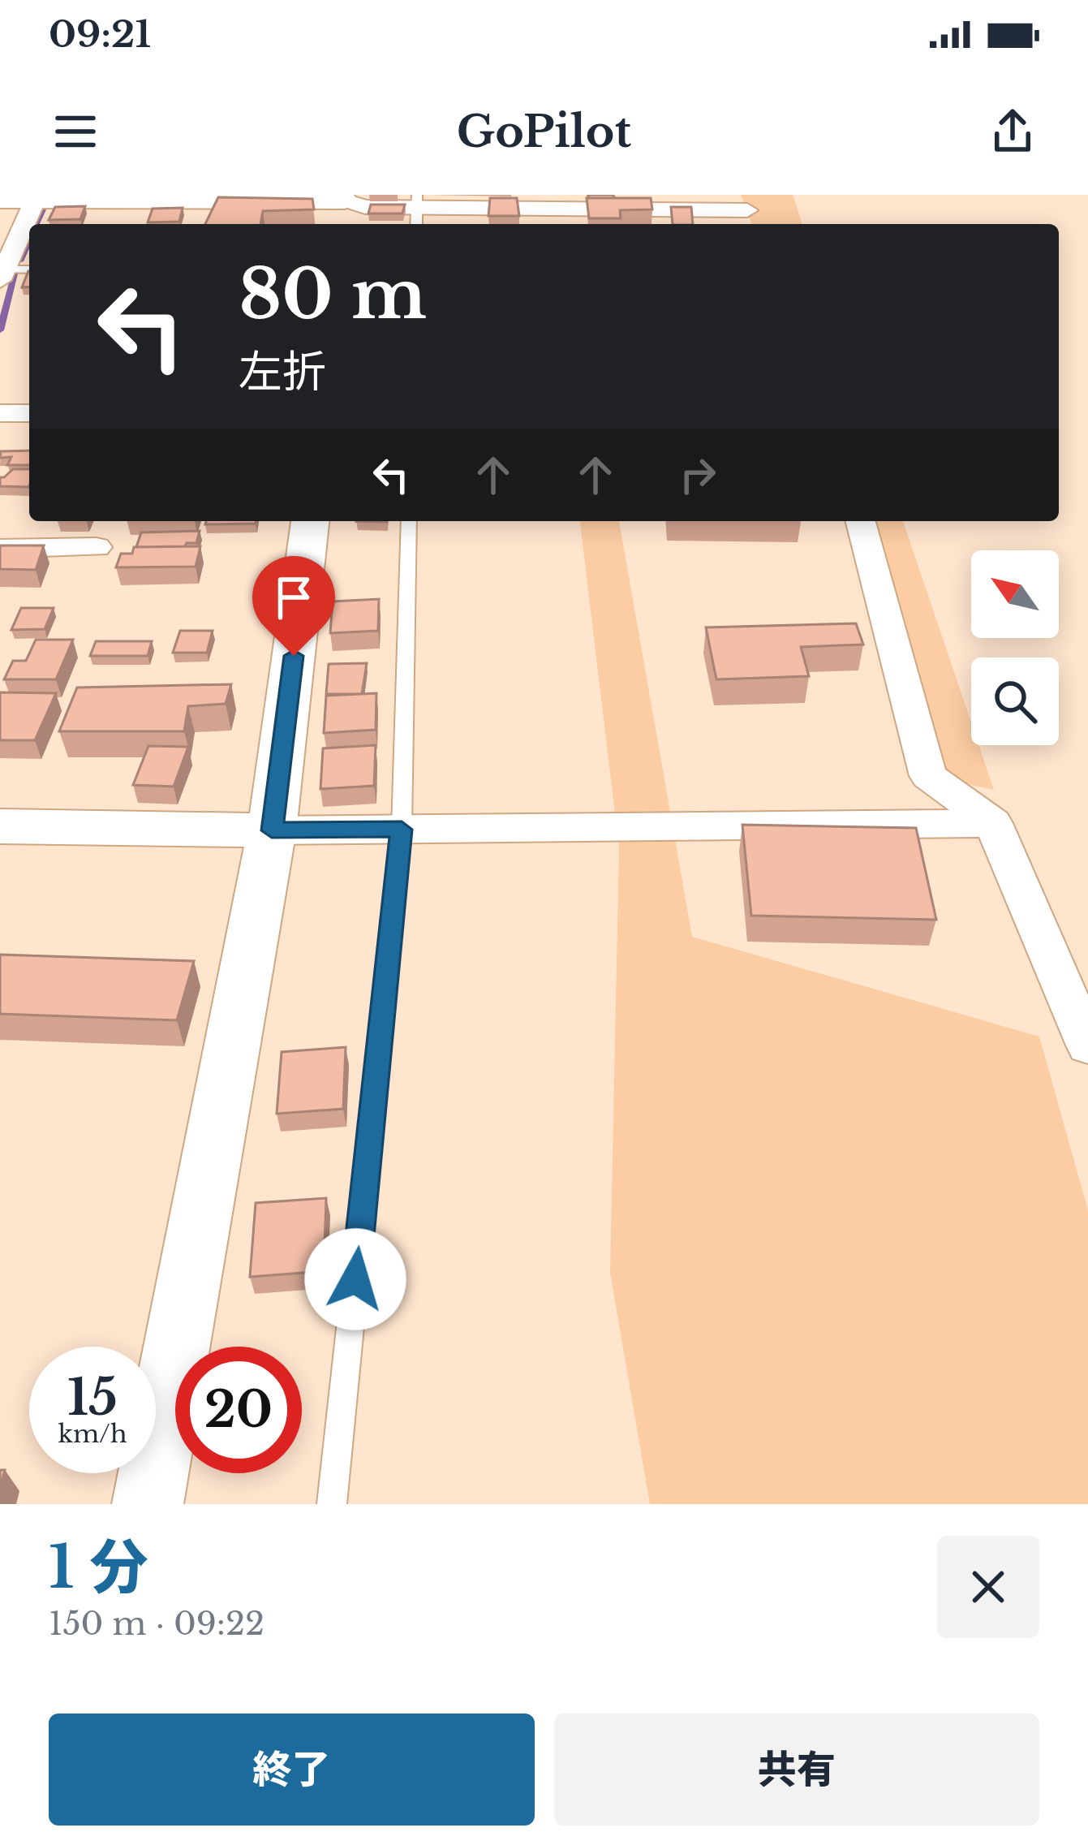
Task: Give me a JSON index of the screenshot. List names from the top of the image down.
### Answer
{
  "north": "top left",
  "page": {
    "status": "09:21",
    "header": "GoPilot",
    "turn": ["80 m", "左折"],
    "speed": "15 km/h",
    "limit": "20",
    "heading": ["1 分", "150 m · 09:22"],
    "buttons": ["終了", "共有"]
  }
}
